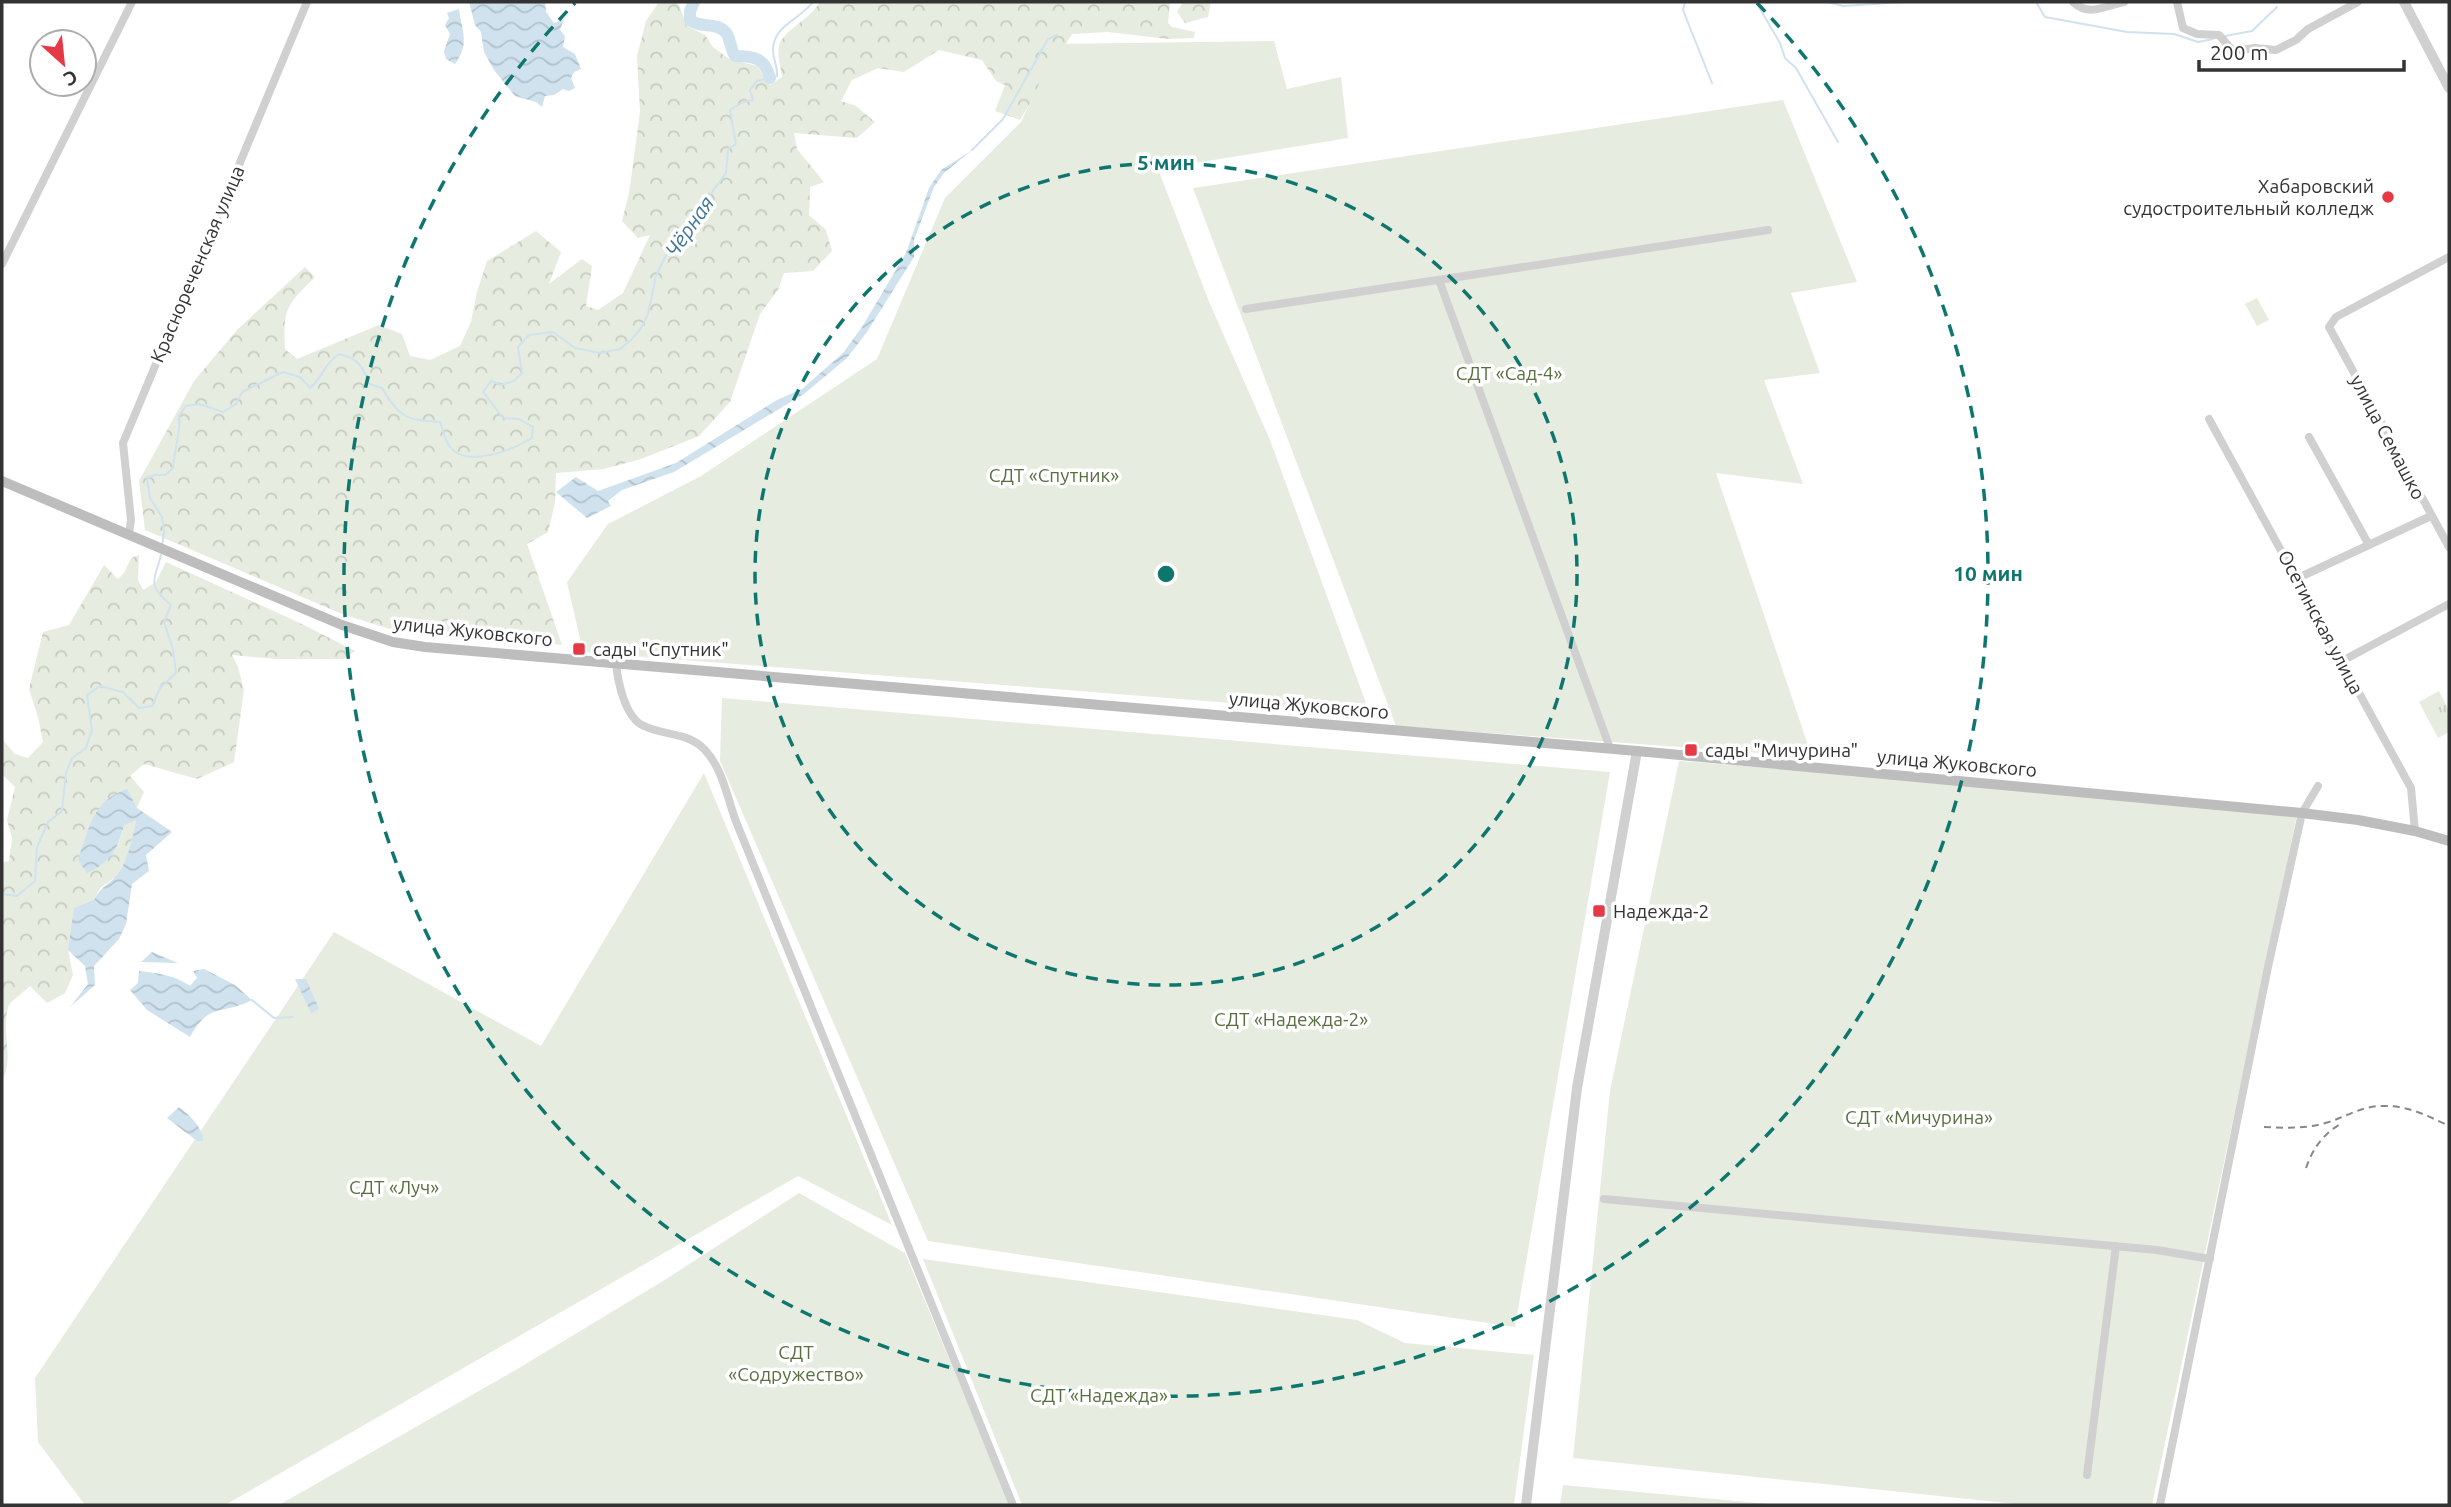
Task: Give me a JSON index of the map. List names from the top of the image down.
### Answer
{
  "streets": {
    "main road": ["улица Жуковского"],
    "street": ["Краснореченская улица", "улица Семашко", "Осетинская улица"]
  },
  "crossings": [
    ["Краснореченская улица", "улица Жуковского"],
    ["Осетинская улица", "улица Жуковского"]
  ],
  "water": ["Чёрная"],
  "parks": [
    "СДТ «Сад-4»",
    "СДТ «Спутник»",
    "СДТ «Надежда-2»",
    "СДТ «Мичурина»",
    "СДТ «Луч»",
    "СДТ «Содружество»",
    "СДТ «Надежда»"
  ],
  "places": {
    "other": ["Хабаровский судостроительный колледж"],
    "transit": ["сады \"Спутник\"", "сады \"Мичурина\"", "Надежда-2"]
  },
  "scale_bar": "200 m",
  "north": "bottom right",
  "rings": ["5 мин", "10 мин"]
}
